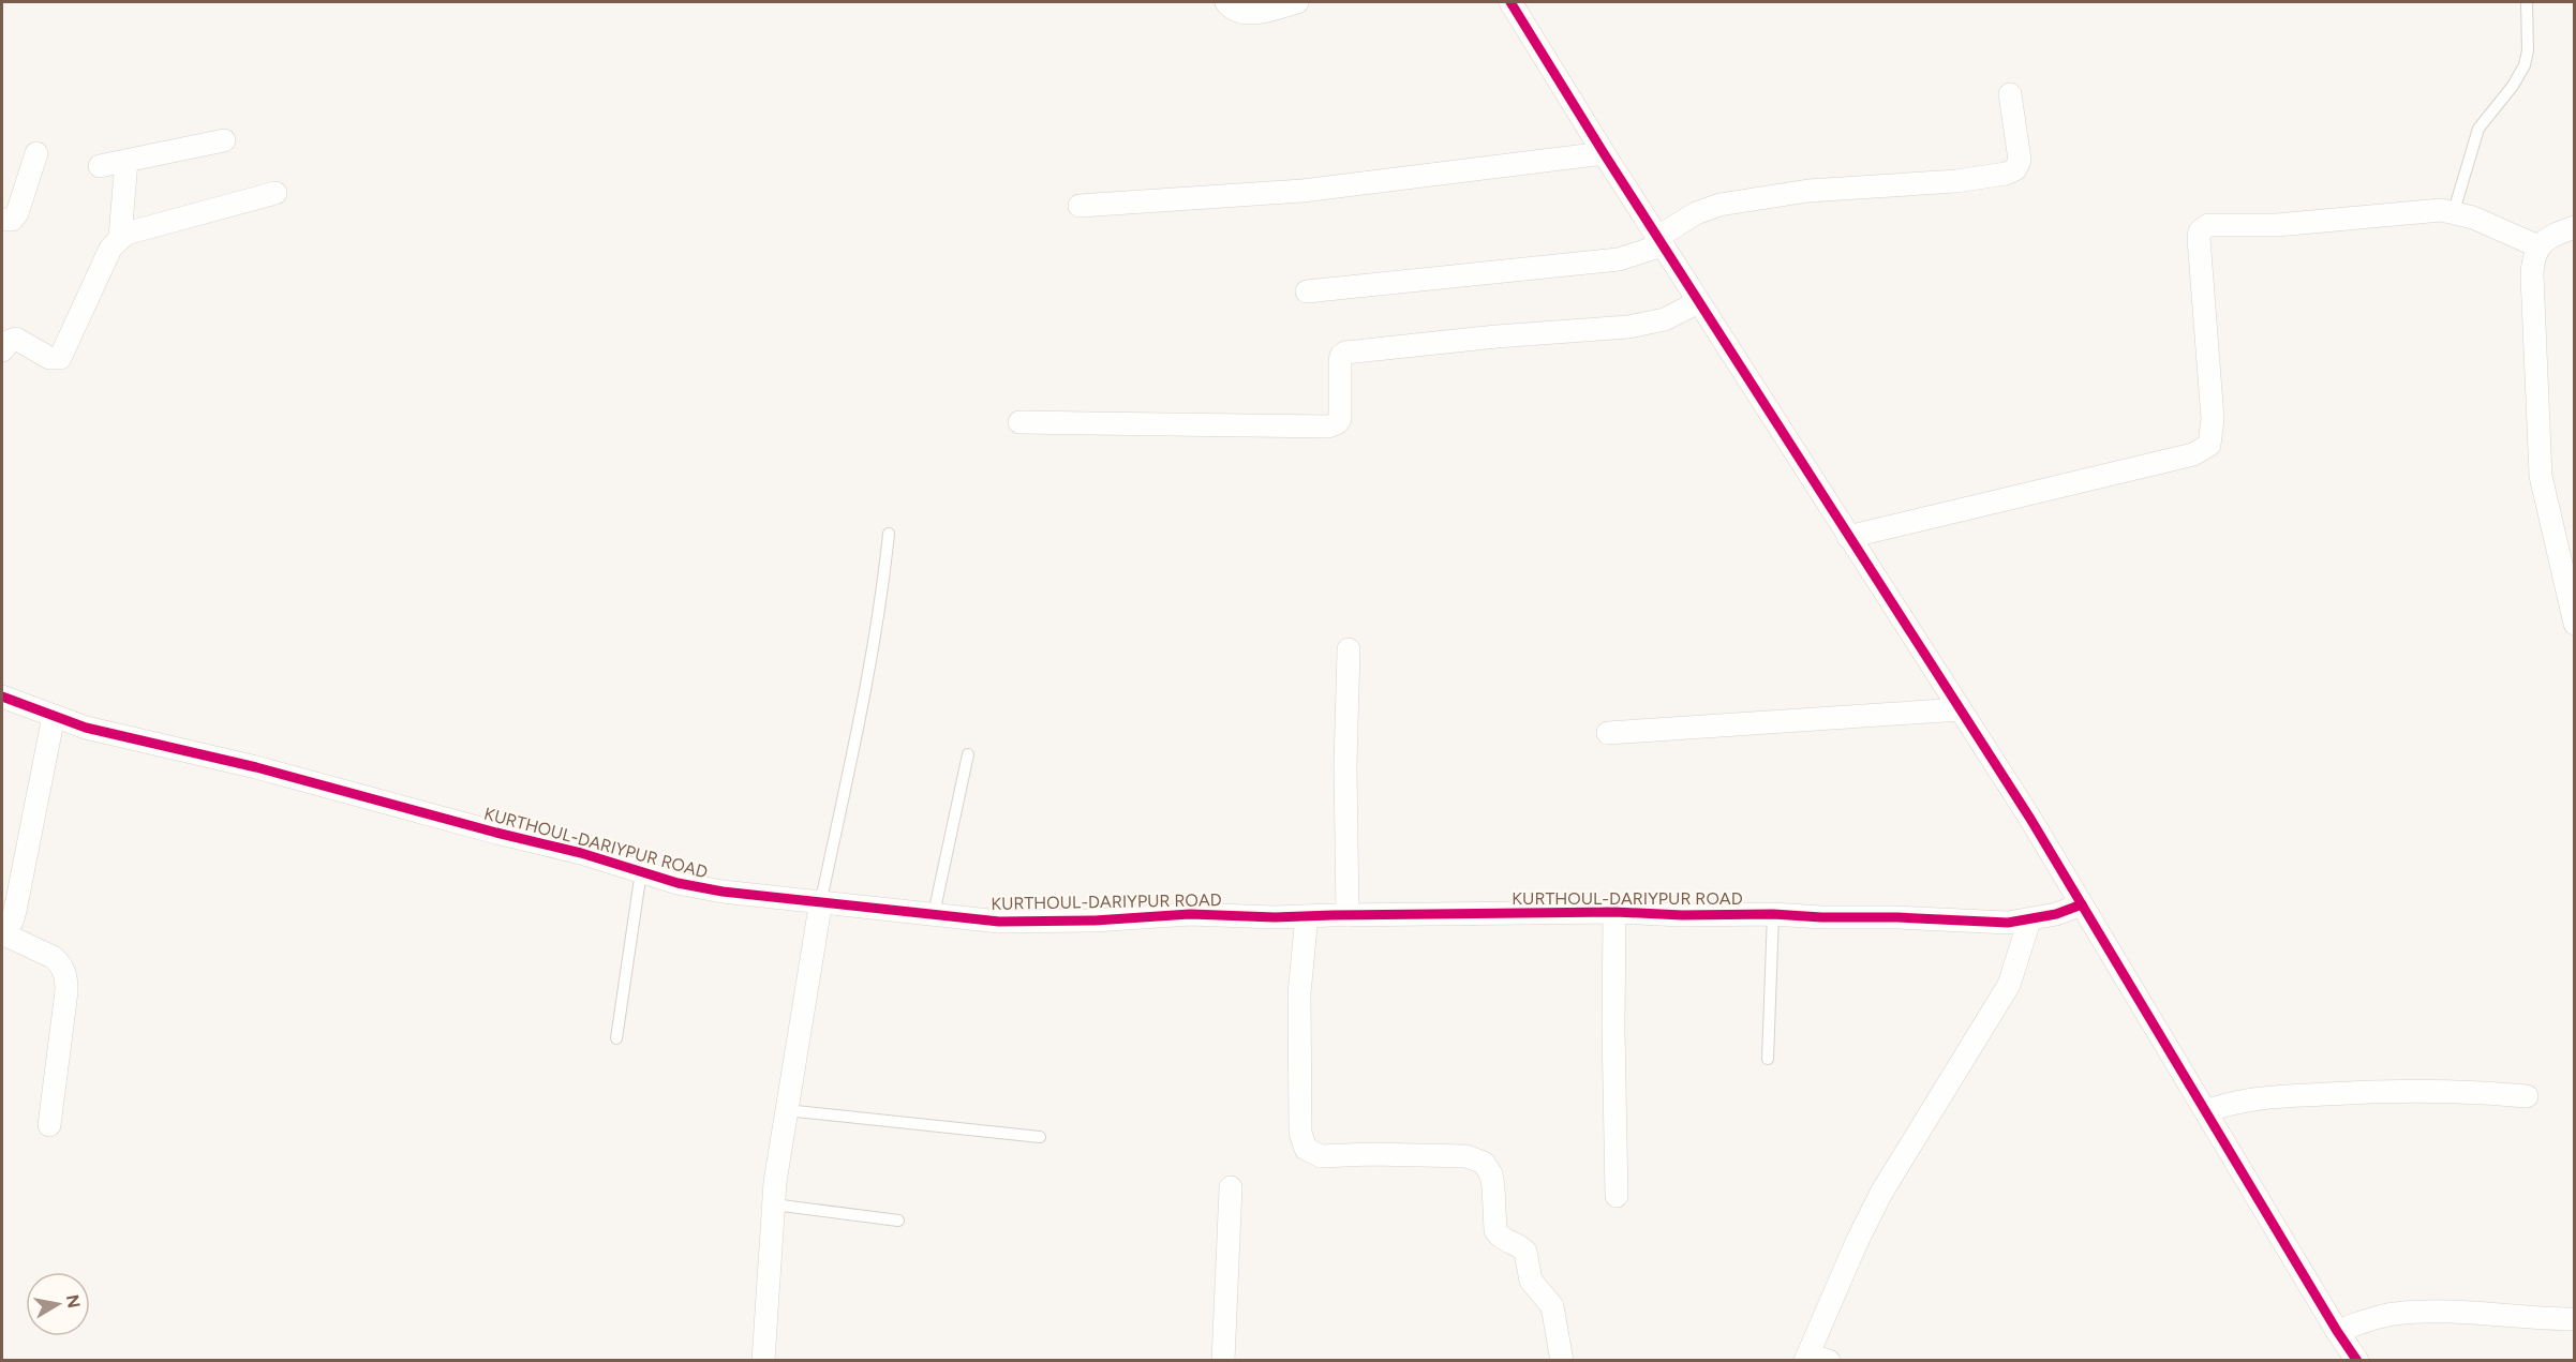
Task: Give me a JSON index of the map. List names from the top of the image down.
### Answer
{
  "streets": {
    "street": ["KURTHOUL-DARIYPUR ROAD"]
  },
  "north": "right"
}
